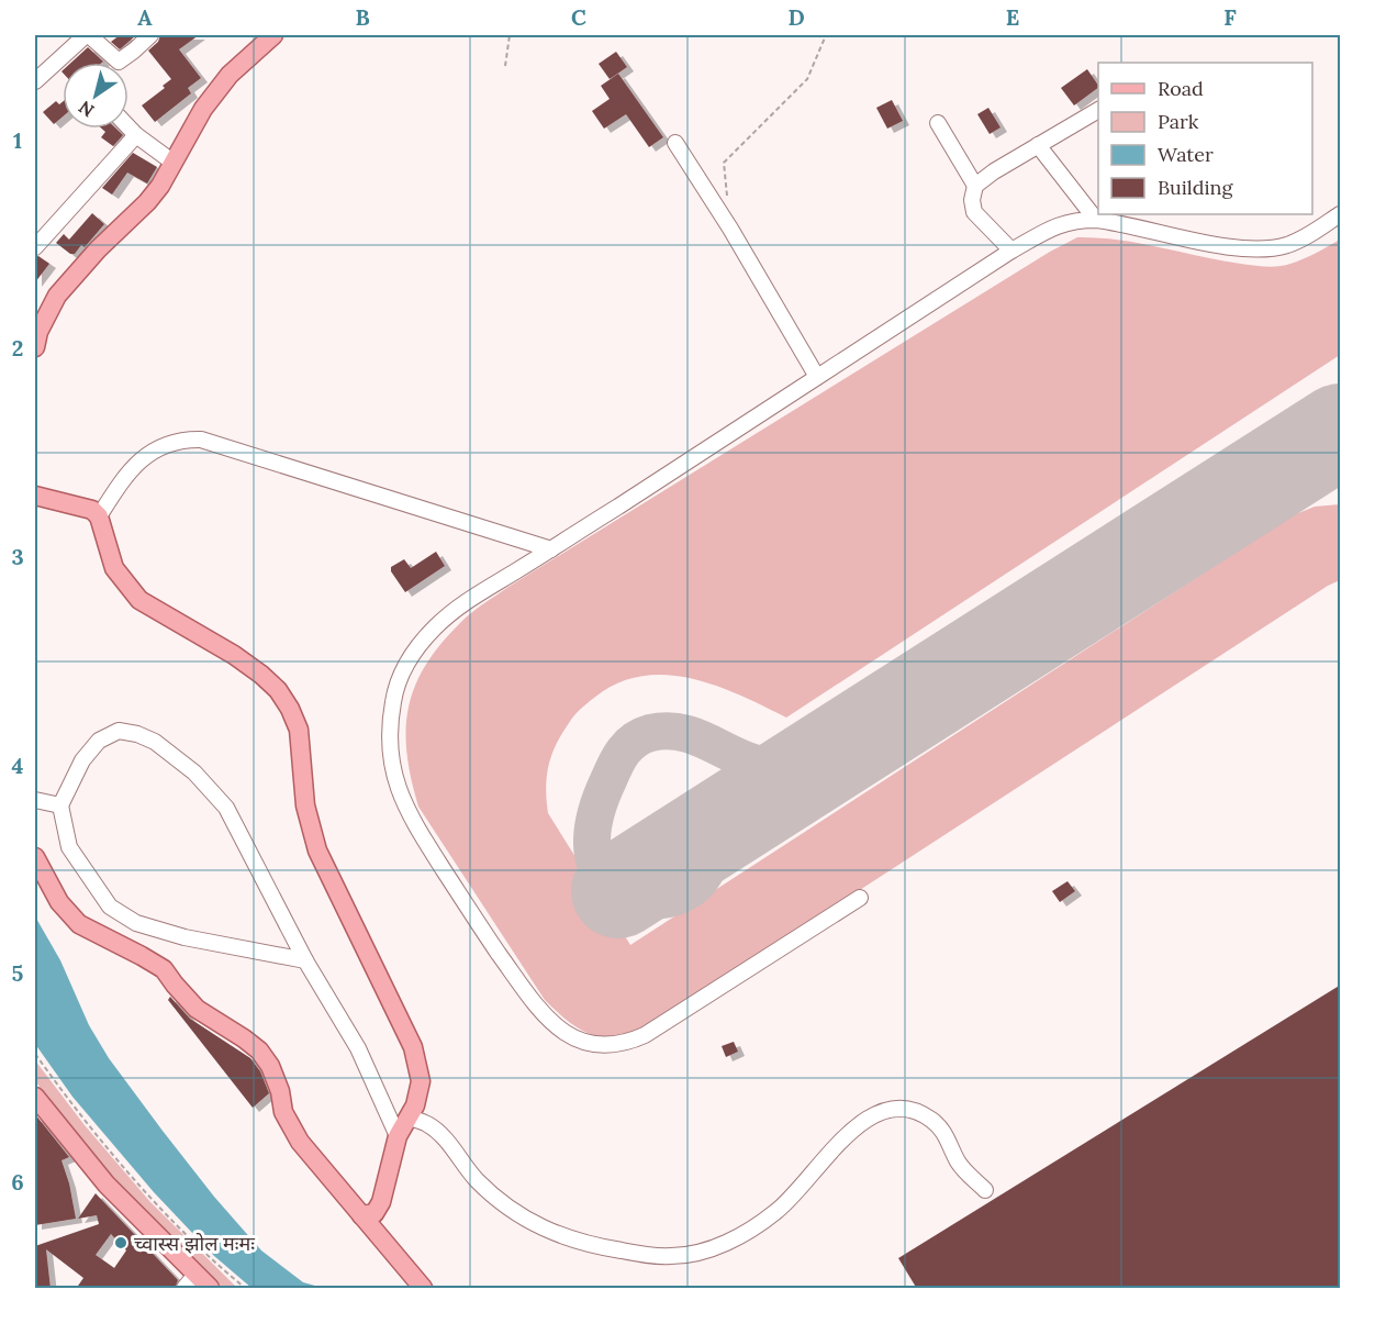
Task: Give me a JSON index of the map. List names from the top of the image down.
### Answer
{
  "places": ["च्वास्स झोल मःमः"],
  "legend": [
    "Road",
    "Park",
    "Water",
    "Building"
  ],
  "north": "bottom left",
  "grid": {
    "columns": [
      "A",
      "B",
      "C",
      "D",
      "E",
      "F"
    ],
    "rows": [
      "1",
      "2",
      "3",
      "4",
      "5",
      "6"
    ]
  }
}
